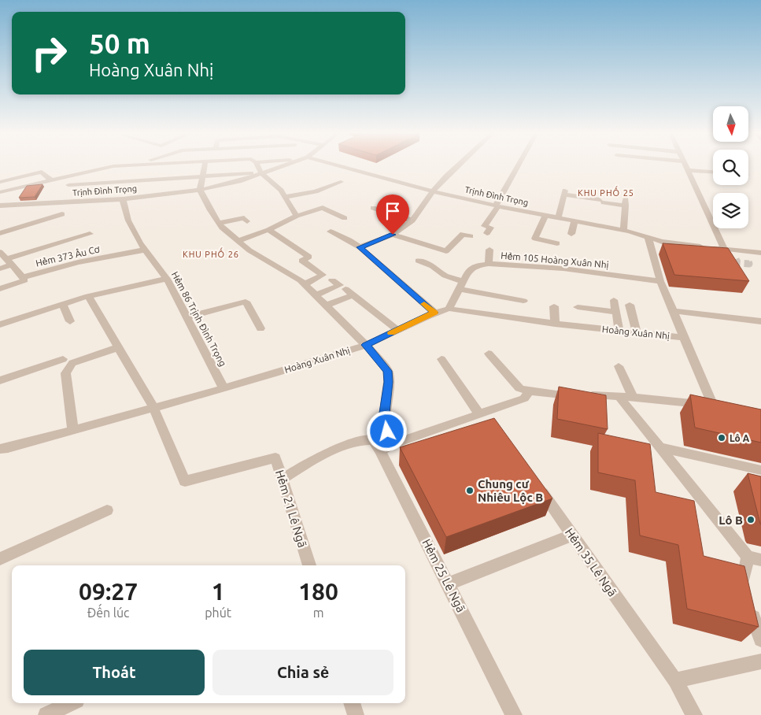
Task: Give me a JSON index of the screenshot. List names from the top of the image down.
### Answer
{
  "streets": {
    "street": [
      "Trịnh Đình Trọng",
      "Hẻm 373 Âu Cơ",
      "Hẻm 105 Hoàng Xuân Nhị",
      "Hẻm 86 Trịnh Đình Trọng",
      "Hoàng Xuân Nhị",
      "Hẻm 21 Lê Ngã",
      "Hẻm 35 Lê Ngã",
      "Hẻm 25 Lê Ngã"
    ]
  },
  "crossings": [
    ["Trịnh Đình Trọng", "Hẻm 86 Trịnh Đình Trọng"],
    ["Trịnh Đình Trọng", "Hoàng Xuân Nhị"],
    ["Hẻm 373 Âu Cơ", "Hẻm 86 Trịnh Đình Trọng"],
    ["Hẻm 105 Hoàng Xuân Nhị", "Hoàng Xuân Nhị"],
    ["Hẻm 86 Trịnh Đình Trọng", "Hoàng Xuân Nhị"],
    ["Hoàng Xuân Nhị", "Hẻm 21 Lê Ngã"]
  ],
  "districts": ["KHU PHỐ 25", "KHU PHỐ 26"],
  "places": ["Lô A", "Chung cư Nhiêu Lộc B", "Lô B"],
  "north": "bottom",
  "page": {
    "turn": ["50 m", "Hoàng Xuân Nhị"],
    "eta": [
      "09:27",
      "Đến lúc",
      "1",
      "phút",
      "180",
      "m"
    ],
    "buttons": ["Thoát", "Chia sẻ"]
  }
}
